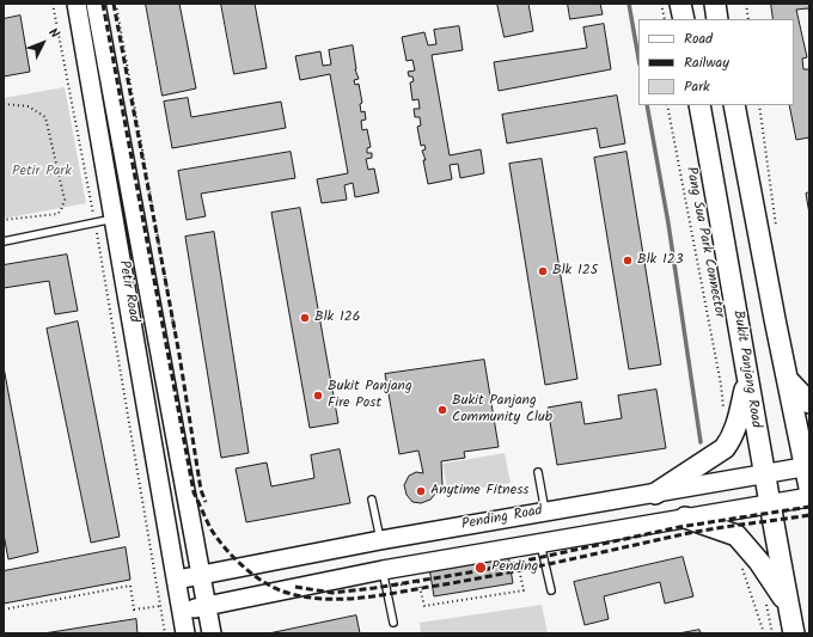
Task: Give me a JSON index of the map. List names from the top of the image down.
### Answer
{
  "streets": {
    "main road": ["Petir Road", "Bukit Panjang Road", "Pending Road"],
    "path": ["Pang Sua Park Connector"]
  },
  "crossings": [
    ["Petir Road", "Pending Road"],
    ["Bukit Panjang Road", "Pending Road"]
  ],
  "parks": ["Petir Park"],
  "places": [
    "Blk 123",
    "Blk 125",
    "Blk 126",
    "Bukit Panjang Fire Post",
    "Bukit Panjang Community Club",
    "Anytime Fitness",
    "Pending"
  ],
  "legend": ["Road", "Railway", "Park"],
  "north": "top right"
}
